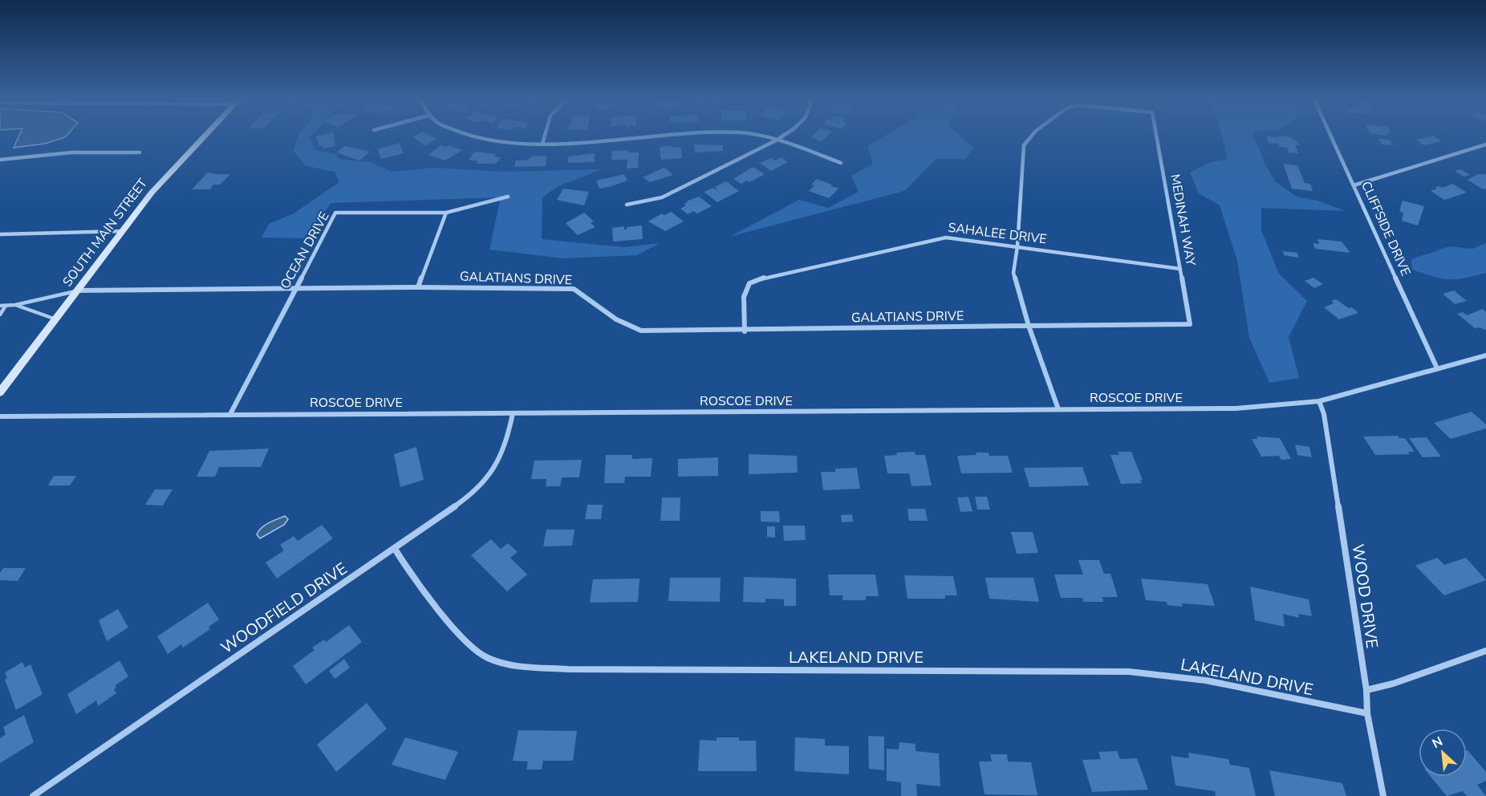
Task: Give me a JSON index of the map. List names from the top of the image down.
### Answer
{
  "streets": {
    "main road": ["SOUTH MAIN STREET"],
    "street": [
      "MEDINAH WAY",
      "CLIFFSIDE DRIVE",
      "SAHALEE DRIVE",
      "OCEAN DRIVE",
      "GALATIANS DRIVE",
      "ROSCOE DRIVE",
      "WOOD DRIVE",
      "WOODFIELD DRIVE",
      "LAKELAND DRIVE"
    ]
  },
  "crossings": [
    ["MEDINAH WAY", "SAHALEE DRIVE"],
    ["MEDINAH WAY", "GALATIANS DRIVE"],
    ["MEDINAH WAY", "ROSCOE DRIVE"],
    ["CLIFFSIDE DRIVE", "ROSCOE DRIVE"],
    ["SOUTH MAIN STREET", "GALATIANS DRIVE"],
    ["SAHALEE DRIVE", "GALATIANS DRIVE"],
    ["OCEAN DRIVE", "GALATIANS DRIVE"],
    ["OCEAN DRIVE", "ROSCOE DRIVE"],
    ["ROSCOE DRIVE", "WOOD DRIVE"],
    ["ROSCOE DRIVE", "WOODFIELD DRIVE"],
    ["WOOD DRIVE", "LAKELAND DRIVE"],
    ["WOODFIELD DRIVE", "LAKELAND DRIVE"]
  ],
  "north": "top left"
}
